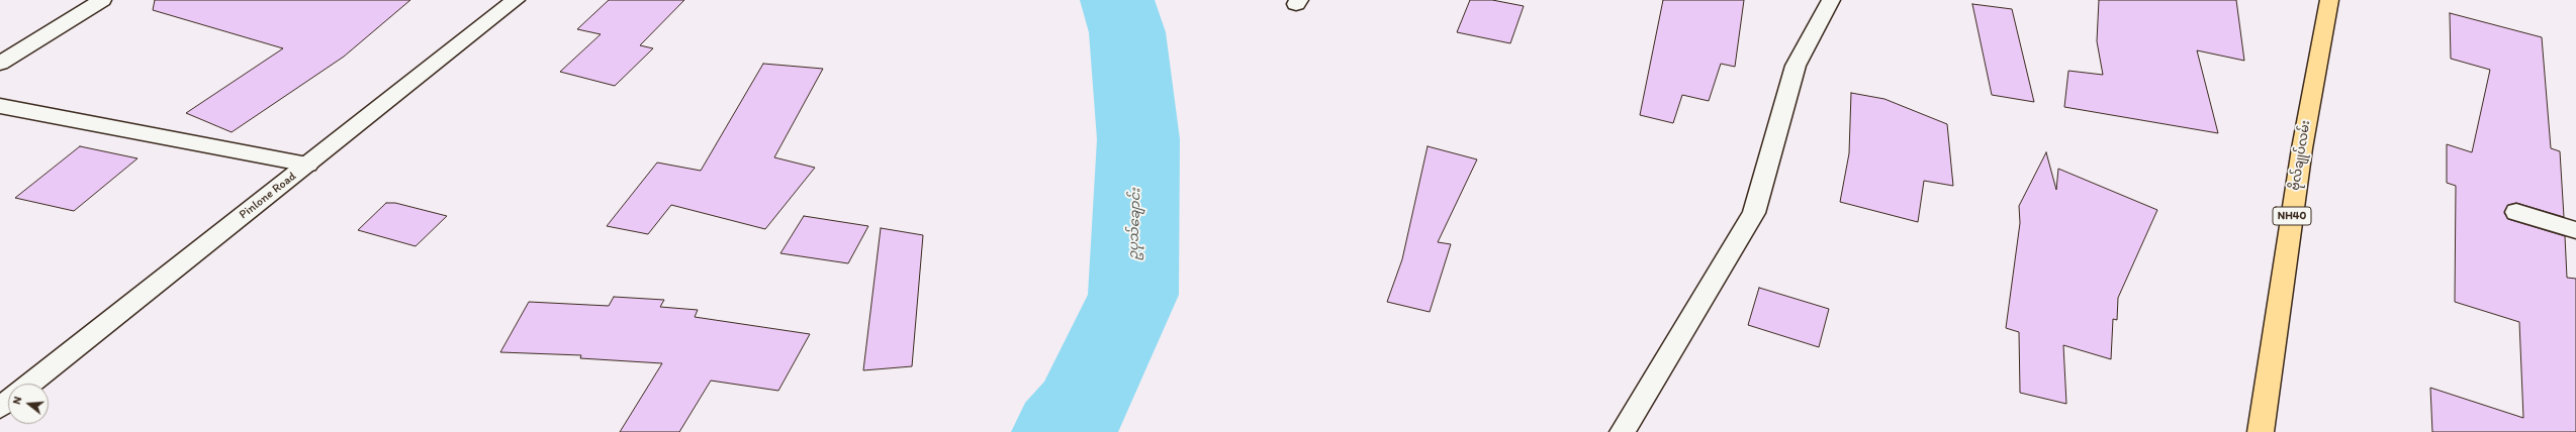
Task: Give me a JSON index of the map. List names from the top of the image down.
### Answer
{
  "streets": {
    "highway": ["ဗိုလ်ချုပ်လမ်း", "NH40"],
    "street": ["Pinlone Road"]
  },
  "water": ["ဥပုသ်ချောင်း"],
  "north": "left"
}
